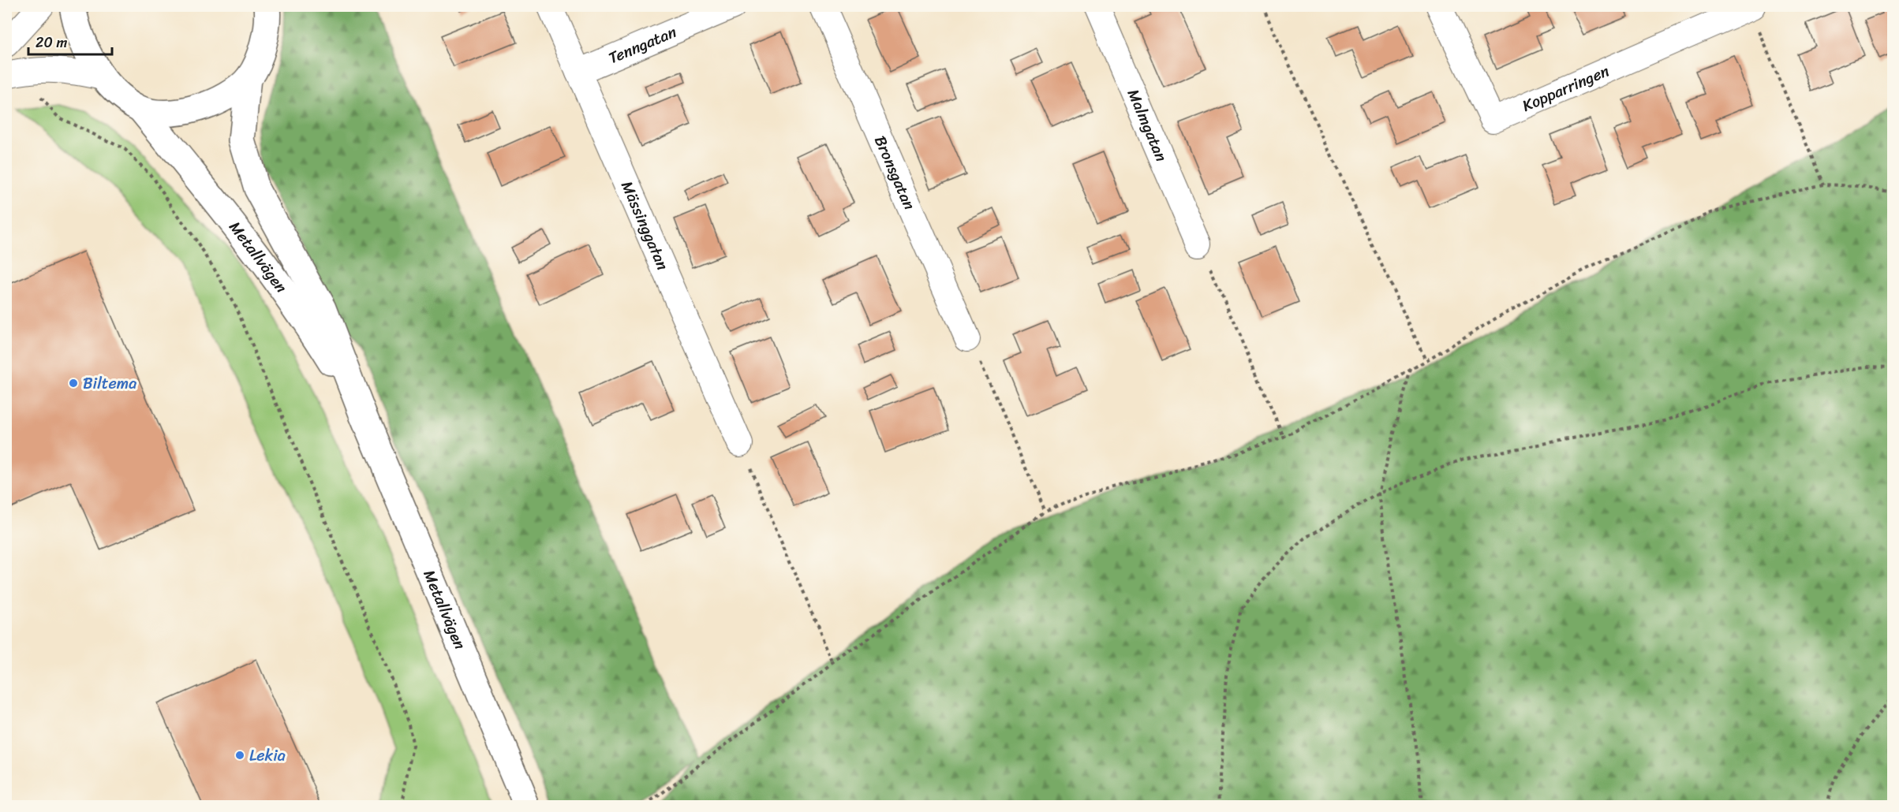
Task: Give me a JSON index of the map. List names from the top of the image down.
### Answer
{
  "streets": {
    "main road": ["Metallvägen"],
    "street": [
      "Tenngatan",
      "Kopparringen",
      "Malmgatan",
      "Bronsgatan",
      "Mässinggatan"
    ]
  },
  "crossings": [
    ["Tenngatan", "Mässinggatan"]
  ],
  "places": ["Biltema", "Lekia"],
  "scale_bar": "20 m"
}
